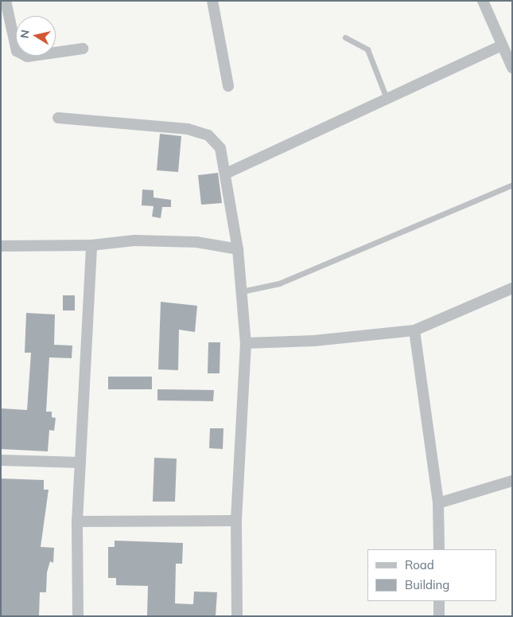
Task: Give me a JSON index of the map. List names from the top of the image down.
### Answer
{
  "legend": ["Road", "Building"],
  "north": "left"
}
